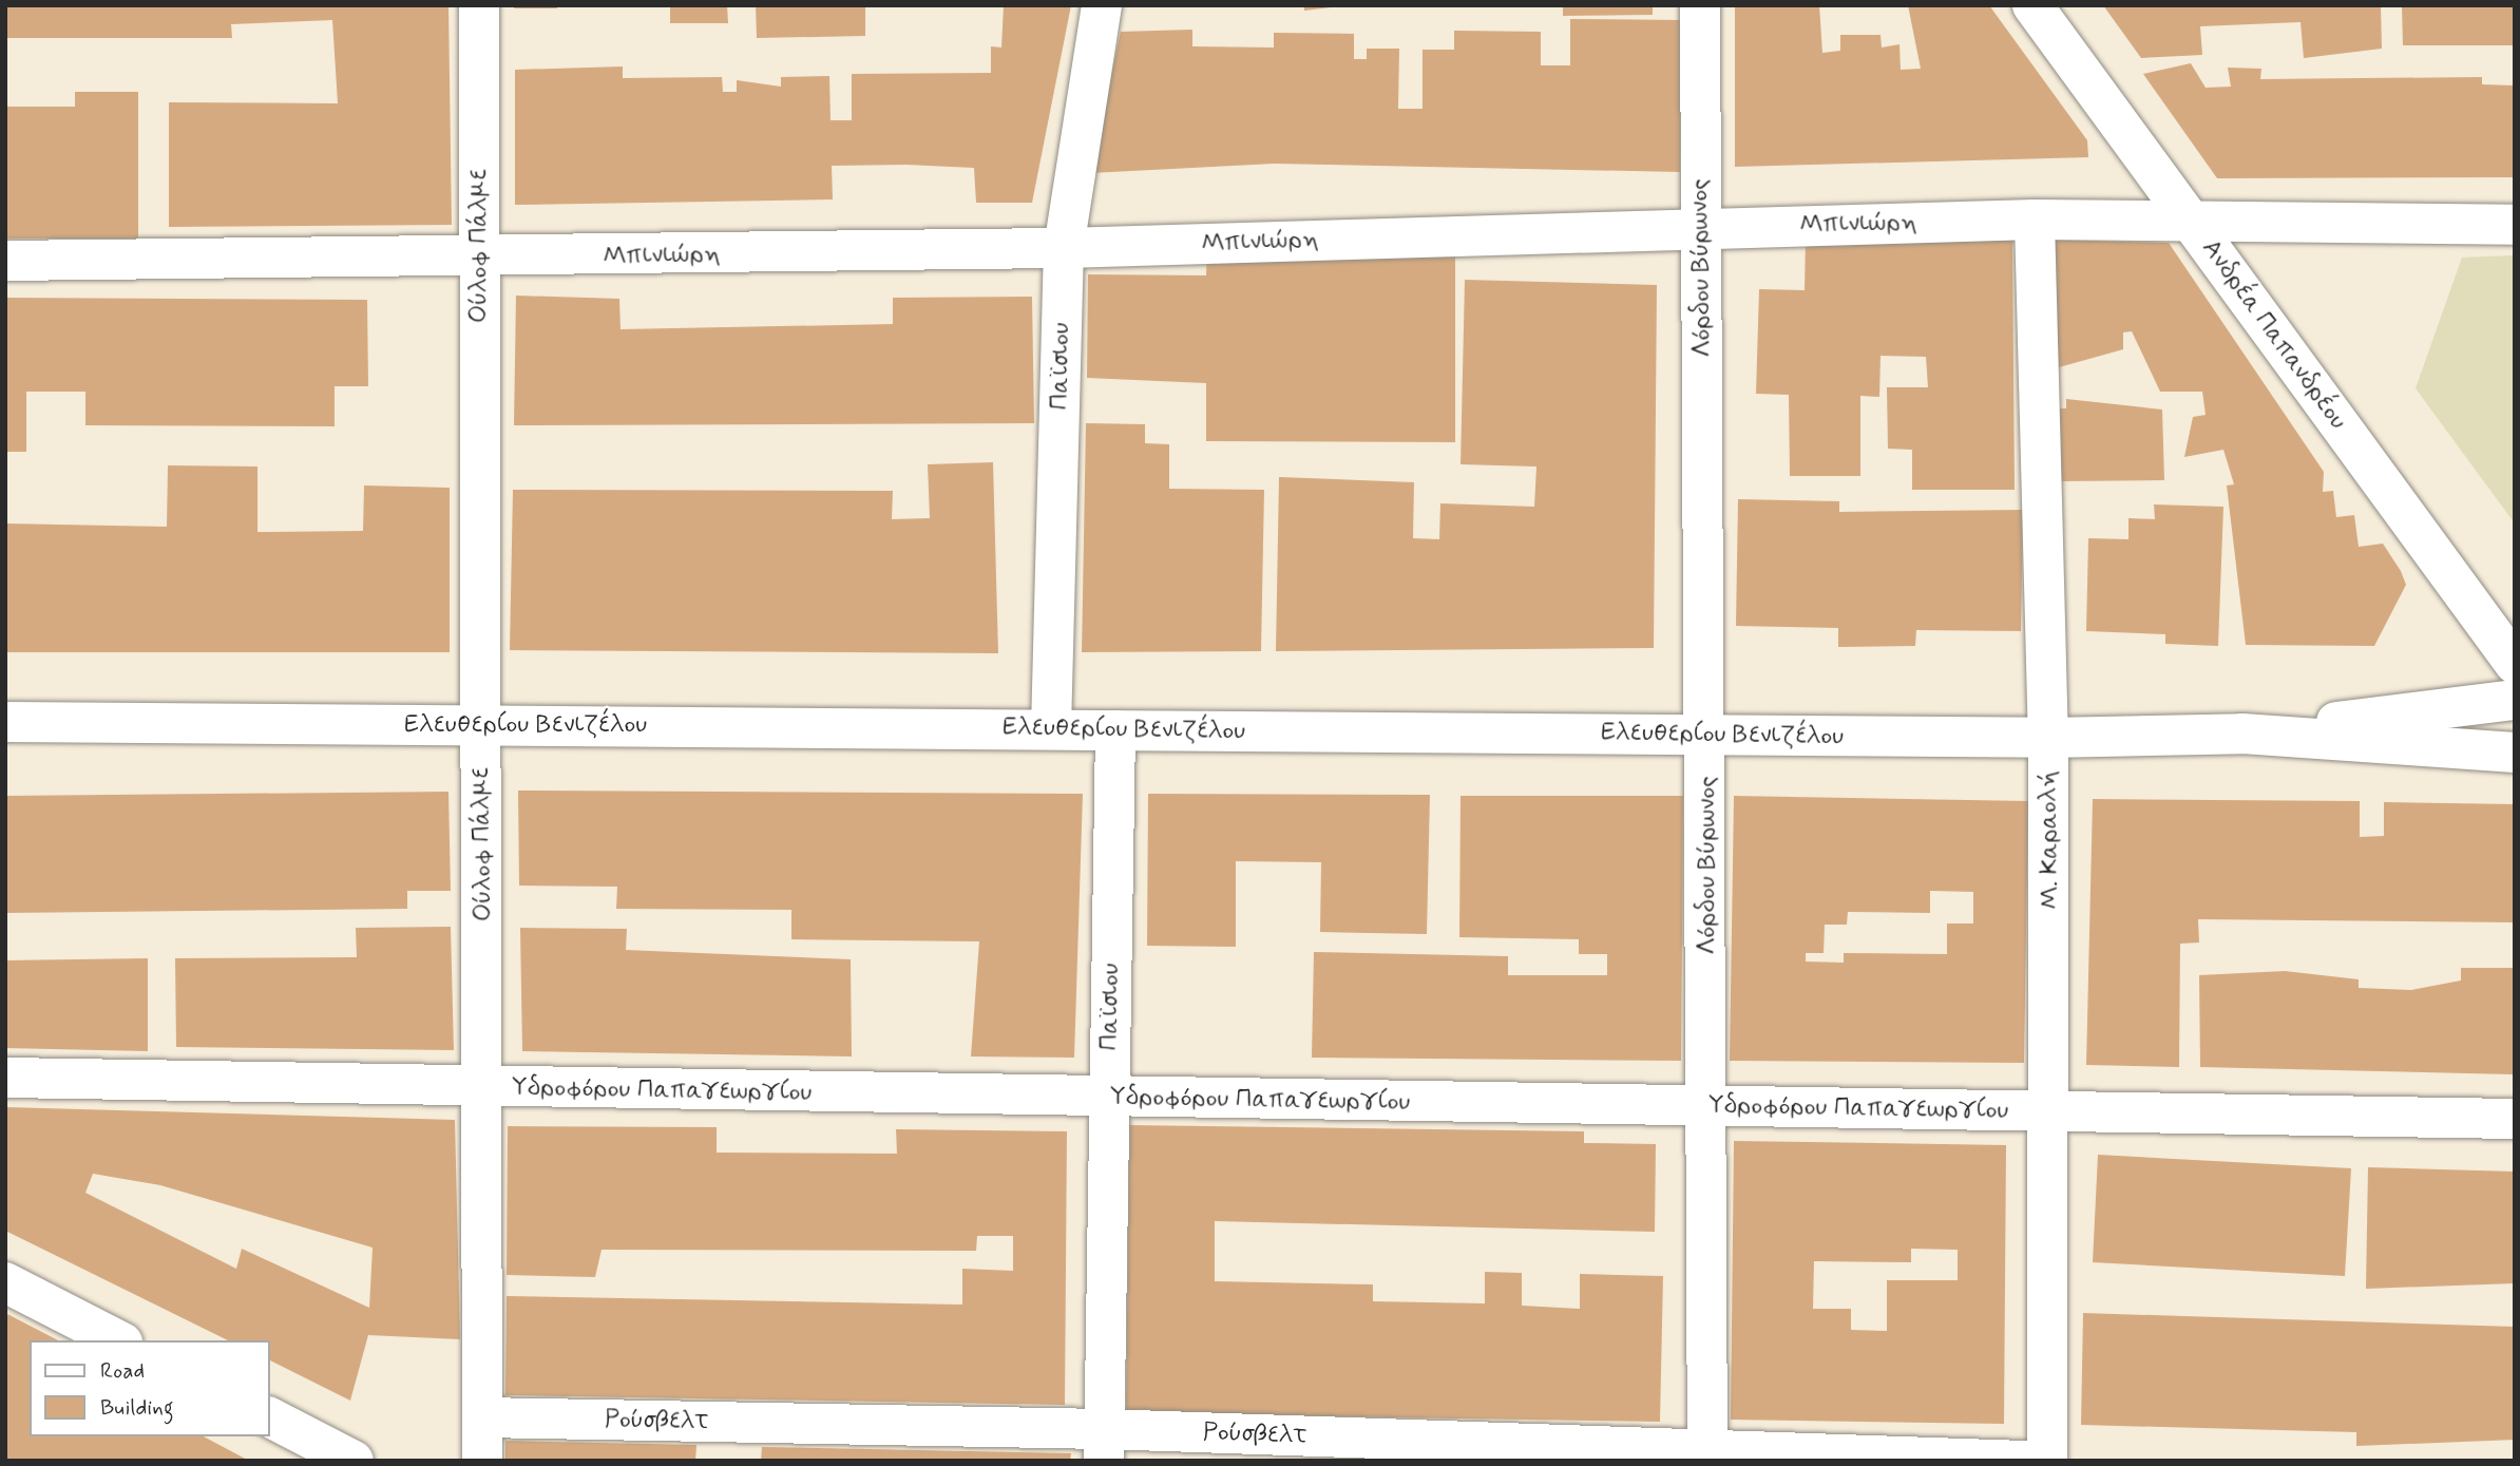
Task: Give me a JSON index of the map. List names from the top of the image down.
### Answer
{
  "streets": {
    "street": [
      "Μπινιώρη",
      "Ούλοφ Πάλμε",
      "Λόρδου Βύρωνος",
      "Ανδρέα Παπανδρέου",
      "Παϊσιου",
      "Ελευθερίου Βενιζέλου",
      "Μ. Καραολή",
      "Υδροφόρου Παπαγεωργίου",
      "Ρούσβελτ"
    ]
  },
  "crossings": [
    ["Μπινιώρη", "Ούλοφ Πάλμε"],
    ["Μπινιώρη", "Λόρδου Βύρωνος"],
    ["Μπινιώρη", "Ανδρέα Παπανδρέου"],
    ["Μπινιώρη", "Παϊσιου"],
    ["Μπινιώρη", "Μ. Καραολή"],
    ["Ούλοφ Πάλμε", "Ελευθερίου Βενιζέλου"],
    ["Ούλοφ Πάλμε", "Υδροφόρου Παπαγεωργίου"],
    ["Ούλοφ Πάλμε", "Ρούσβελτ"],
    ["Λόρδου Βύρωνος", "Ελευθερίου Βενιζέλου"],
    ["Λόρδου Βύρωνος", "Υδροφόρου Παπαγεωργίου"],
    ["Λόρδου Βύρωνος", "Ρούσβελτ"],
    ["Παϊσιου", "Ελευθερίου Βενιζέλου"],
    ["Παϊσιου", "Υδροφόρου Παπαγεωργίου"],
    ["Παϊσιου", "Ρούσβελτ"],
    ["Ελευθερίου Βενιζέλου", "Μ. Καραολή"],
    ["Μ. Καραολή", "Υδροφόρου Παπαγεωργίου"]
  ],
  "legend": ["Road", "Building"]
}
